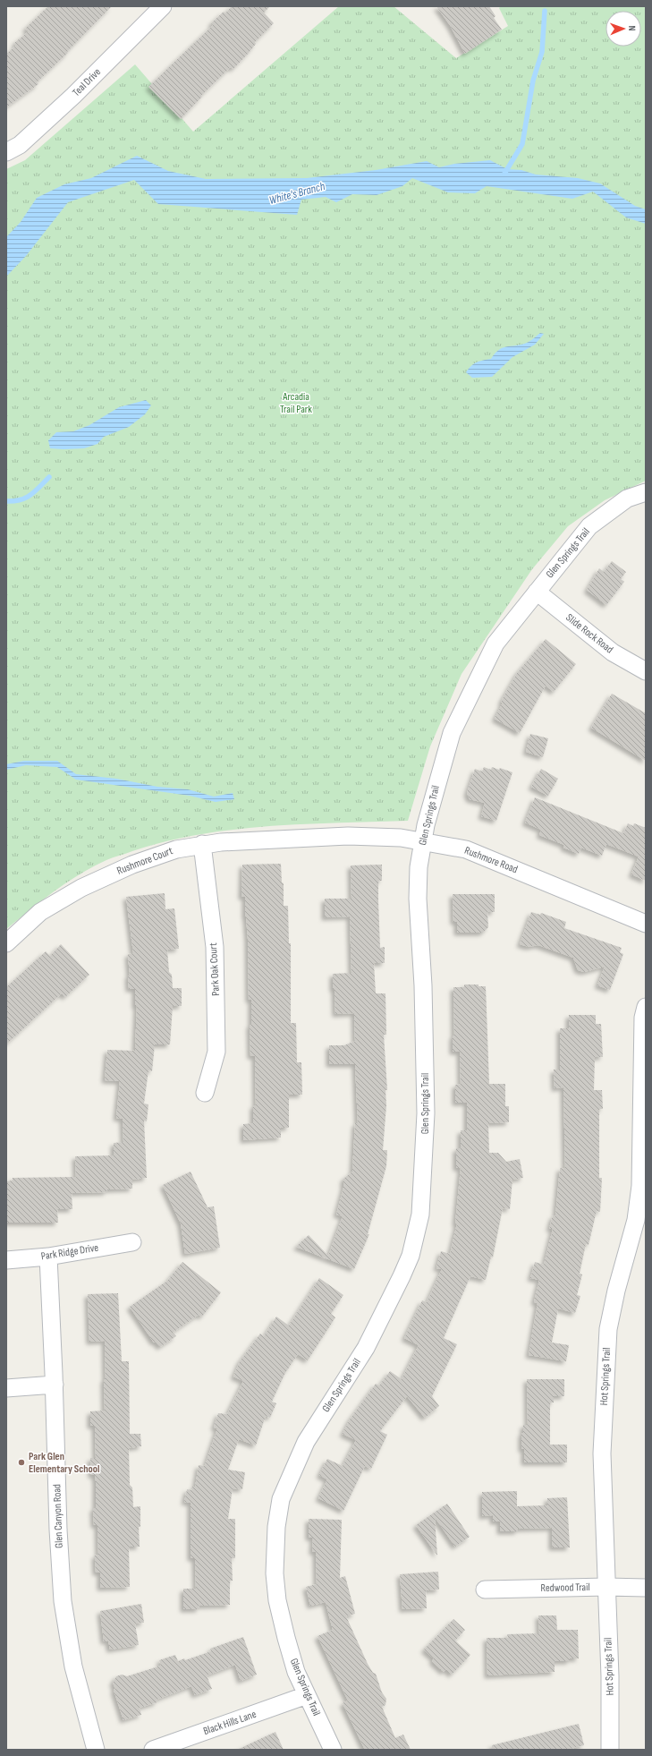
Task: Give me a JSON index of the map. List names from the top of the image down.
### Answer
{
  "streets": {
    "street": [
      "Teal Drive",
      "Glen Springs Trail",
      "Slide Rock Road",
      "Rushmore Road",
      "Rushmore Court",
      "Park Oak Court",
      "Park Ridge Drive",
      "Hot Springs Trail",
      "Glen Canyon Road",
      "Redwood Trail",
      "Black Hills Lane"
    ]
  },
  "crossings": [
    ["Glen Springs Trail", "Slide Rock Road"],
    ["Glen Springs Trail", "Rushmore Road"],
    ["Glen Springs Trail", "Black Hills Lane"],
    ["Rushmore Road", "Rushmore Court"],
    ["Rushmore Court", "Park Oak Court"],
    ["Park Ridge Drive", "Glen Canyon Road"],
    ["Hot Springs Trail", "Redwood Trail"]
  ],
  "water": ["White's Branch"],
  "parks": ["Arcadia Trail Park"],
  "places": ["Park Glen Elementary School"],
  "north": "right"
}
